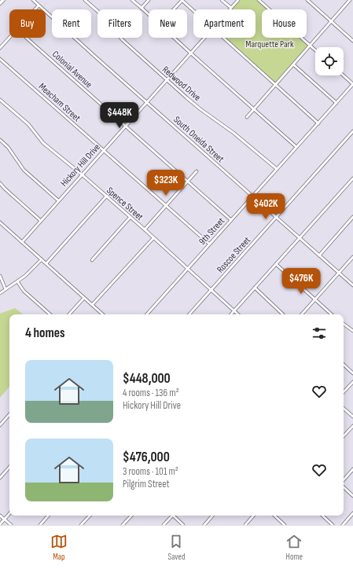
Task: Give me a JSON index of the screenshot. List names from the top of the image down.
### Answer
{
  "streets": {
    "street": [
      "Colonial Avenue",
      "Redwood Drive",
      "Meacham Street",
      "South Oneida Street",
      "Hickory Hill Drive",
      "Spence Street",
      "9th Street",
      "Roscoe Street"
    ]
  },
  "crossings": [
    ["Colonial Avenue", "Hickory Hill Drive"],
    ["Colonial Avenue", "9th Street"],
    ["Redwood Drive", "Hickory Hill Drive"],
    ["Redwood Drive", "9th Street"],
    ["Meacham Street", "Hickory Hill Drive"],
    ["Meacham Street", "9th Street"],
    ["South Oneida Street", "Hickory Hill Drive"],
    ["South Oneida Street", "9th Street"],
    ["South Oneida Street", "Roscoe Street"],
    ["Hickory Hill Drive", "Spence Street"],
    ["Spence Street", "9th Street"],
    ["Spence Street", "Roscoe Street"]
  ],
  "parks": ["Marquette Park"],
  "page": {
    "chip": [
      "Buy",
      "Rent",
      "Filters",
      "New",
      "Apartment",
      "House"
    ],
    "price": [
      "$448K",
      "$323K",
      "$402K",
      "$476K"
    ],
    "heading": "4 homes",
    "list": [
      {
        "name": "$448,000",
        "note": "4 rooms · 136 m² · Hickory Hill Drive"
      },
      {
        "name": "$476,000",
        "note": "3 rooms · 101 m² · Pilgrim Street"
      }
    ],
    "tabs": ["Map", "Saved", "Home"]
  }
}
